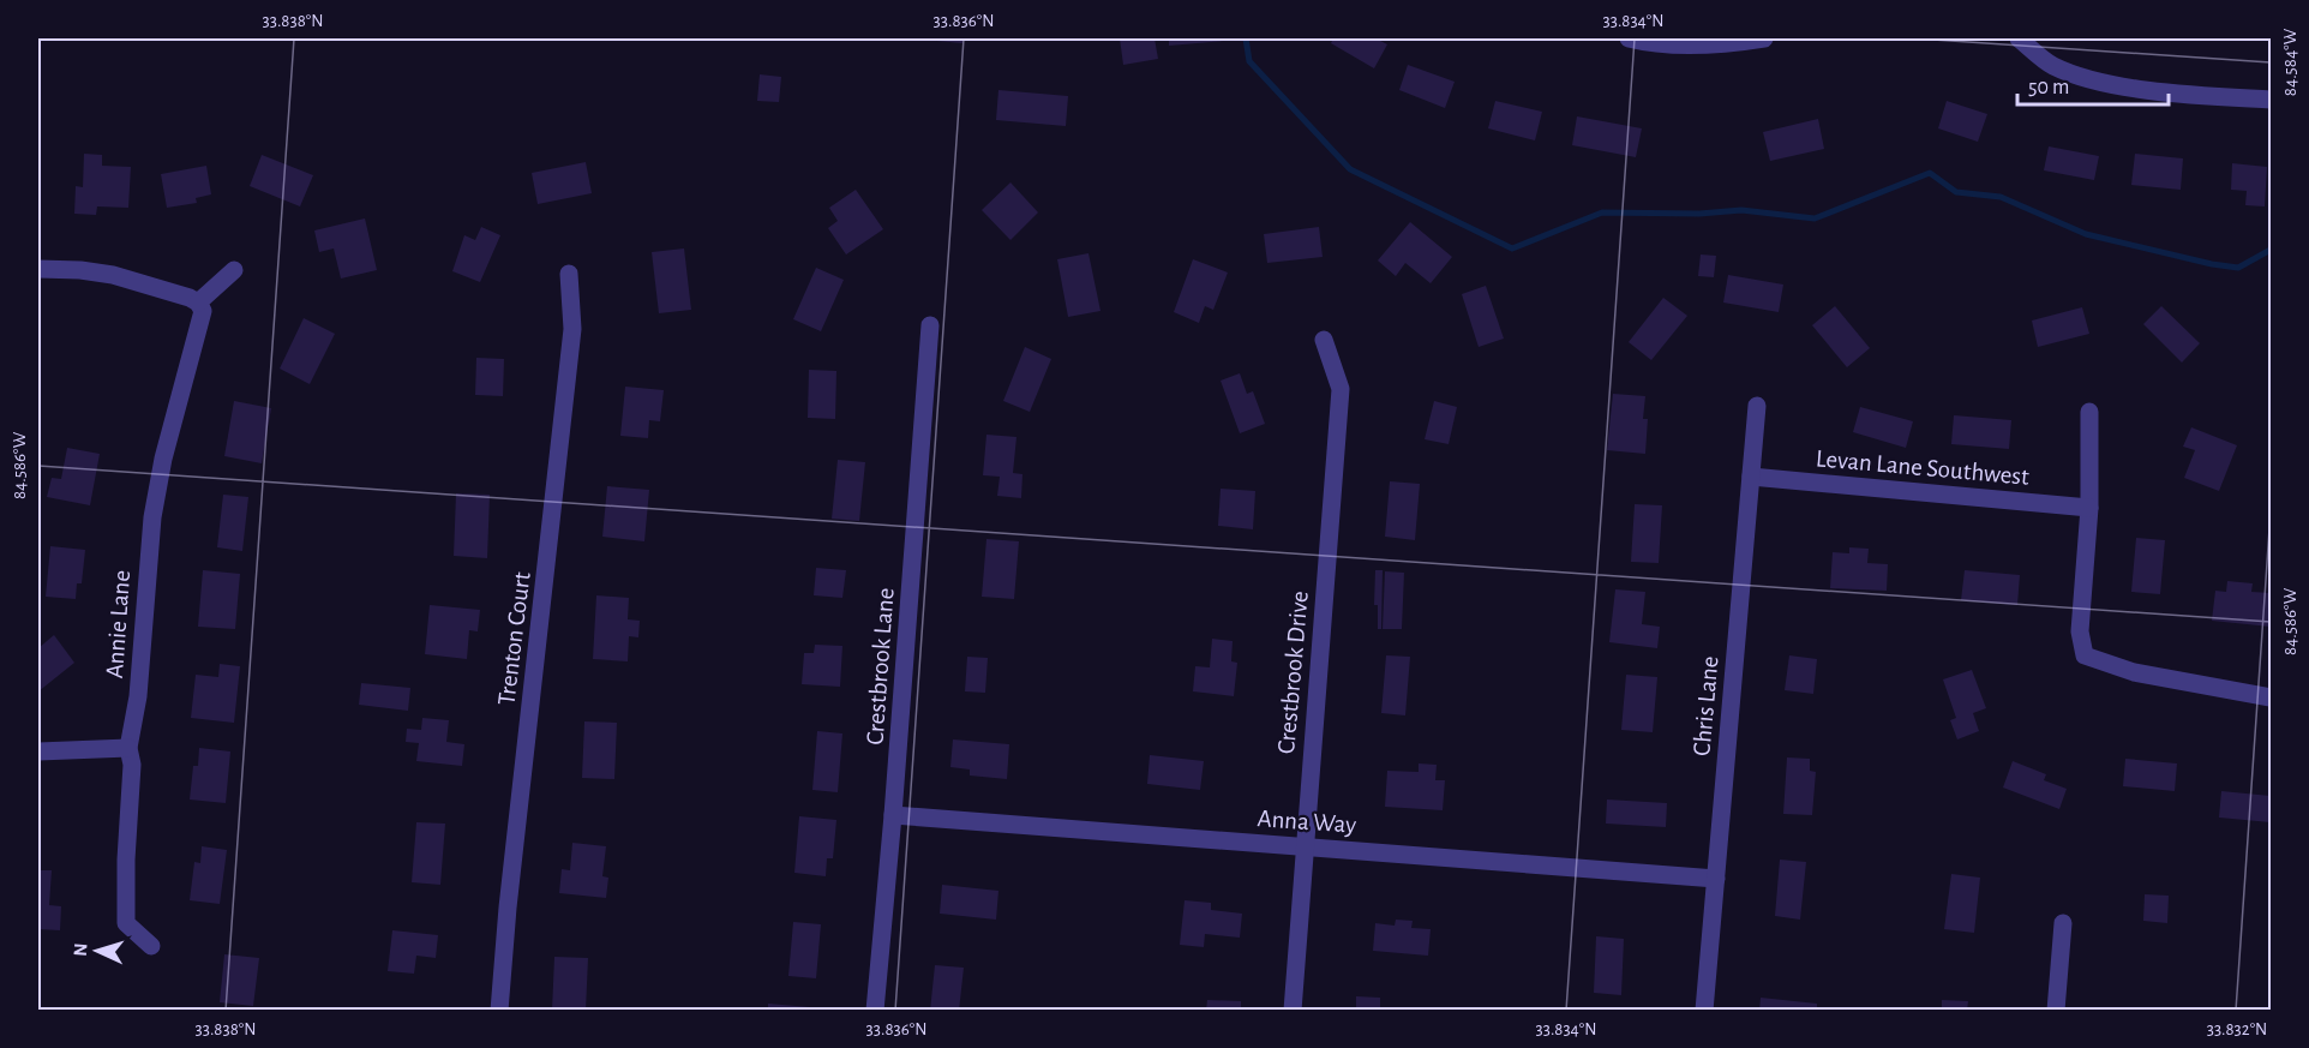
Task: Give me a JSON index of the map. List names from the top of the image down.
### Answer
{
  "streets": {
    "street": [
      "Levan Lane Southwest",
      "Annie Lane",
      "Trenton Court",
      "Crestbrook Lane",
      "Crestbrook Drive",
      "Chris Lane",
      "Anna Way"
    ]
  },
  "crossings": [
    ["Levan Lane Southwest", "Chris Lane"],
    ["Crestbrook Lane", "Anna Way"],
    ["Crestbrook Drive", "Anna Way"],
    ["Chris Lane", "Anna Way"]
  ],
  "scale_bar": "50 m",
  "north": "left",
  "coordinates": [
    "33.838°N",
    "33.836°N",
    "33.834°N",
    "84.584°W",
    "84.586°W",
    "33.832°N"
  ]
}
